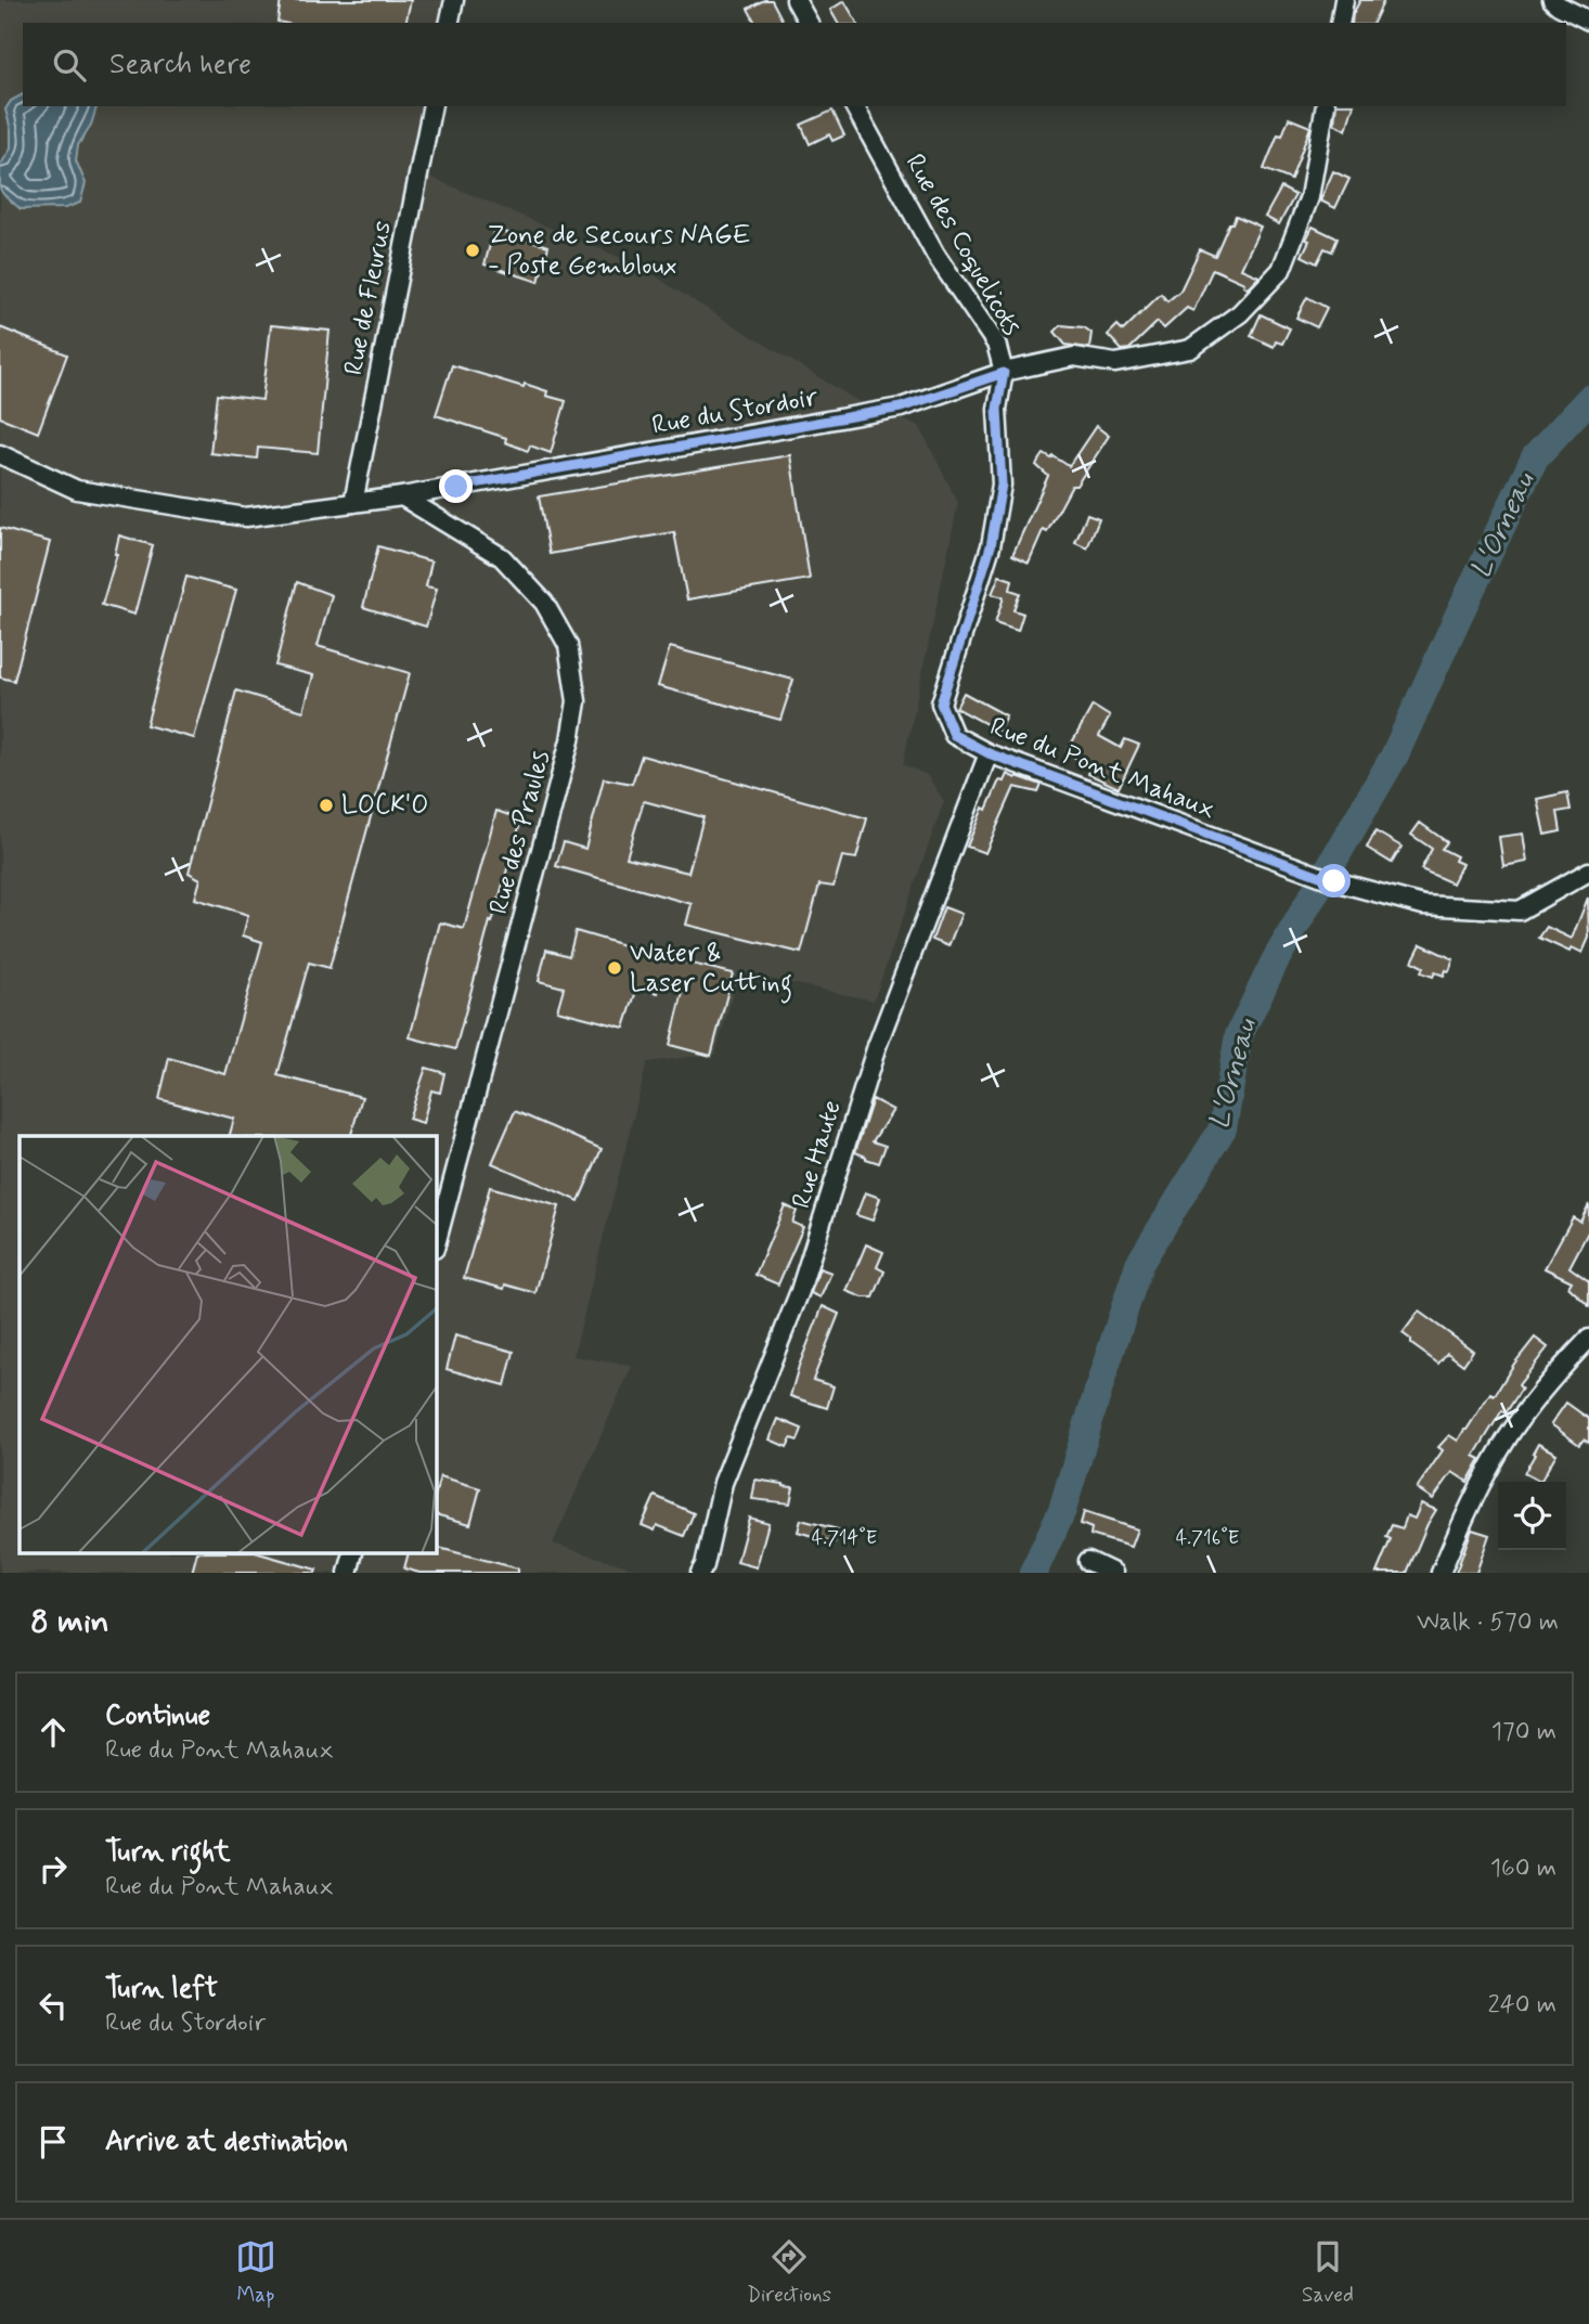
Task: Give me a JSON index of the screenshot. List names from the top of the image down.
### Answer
{
  "streets": {
    "street": [
      "Rue des Coquelicots",
      "Rue de Fleurus",
      "Rue du Stordoir",
      "Rue du Pont Mahaux",
      "Rue des Praules",
      "Rue Haute"
    ]
  },
  "crossings": [
    ["Rue des Coquelicots", "Rue du Stordoir"],
    ["Rue des Coquelicots", "Rue du Pont Mahaux"],
    ["Rue de Fleurus", "Rue du Stordoir"],
    ["Rue du Stordoir", "Rue du Pont Mahaux"],
    ["Rue du Stordoir", "Rue des Praules"],
    ["Rue du Pont Mahaux", "Rue Haute"]
  ],
  "water": ["L'Orneau"],
  "places": ["Zone de Secours NAGE - Poste Gembloux", "LOCK'O", "Water & Laser Cutting"],
  "page": {
    "search": "Search here",
    "heading": ["8 min", "Walk · 570 m"],
    "list": [
      ["Continue", "Rue du Pont Mahaux", "170 m"],
      ["Turn right", "Rue du Pont Mahaux", "160 m"],
      ["Turn left", "Rue du Stordoir", "240 m"],
      "Arrive at destination"
    ],
    "nav": ["Map", "Directions", "Saved"]
  },
  "coordinates": ["4.714°E", "4.716°E"]
}
